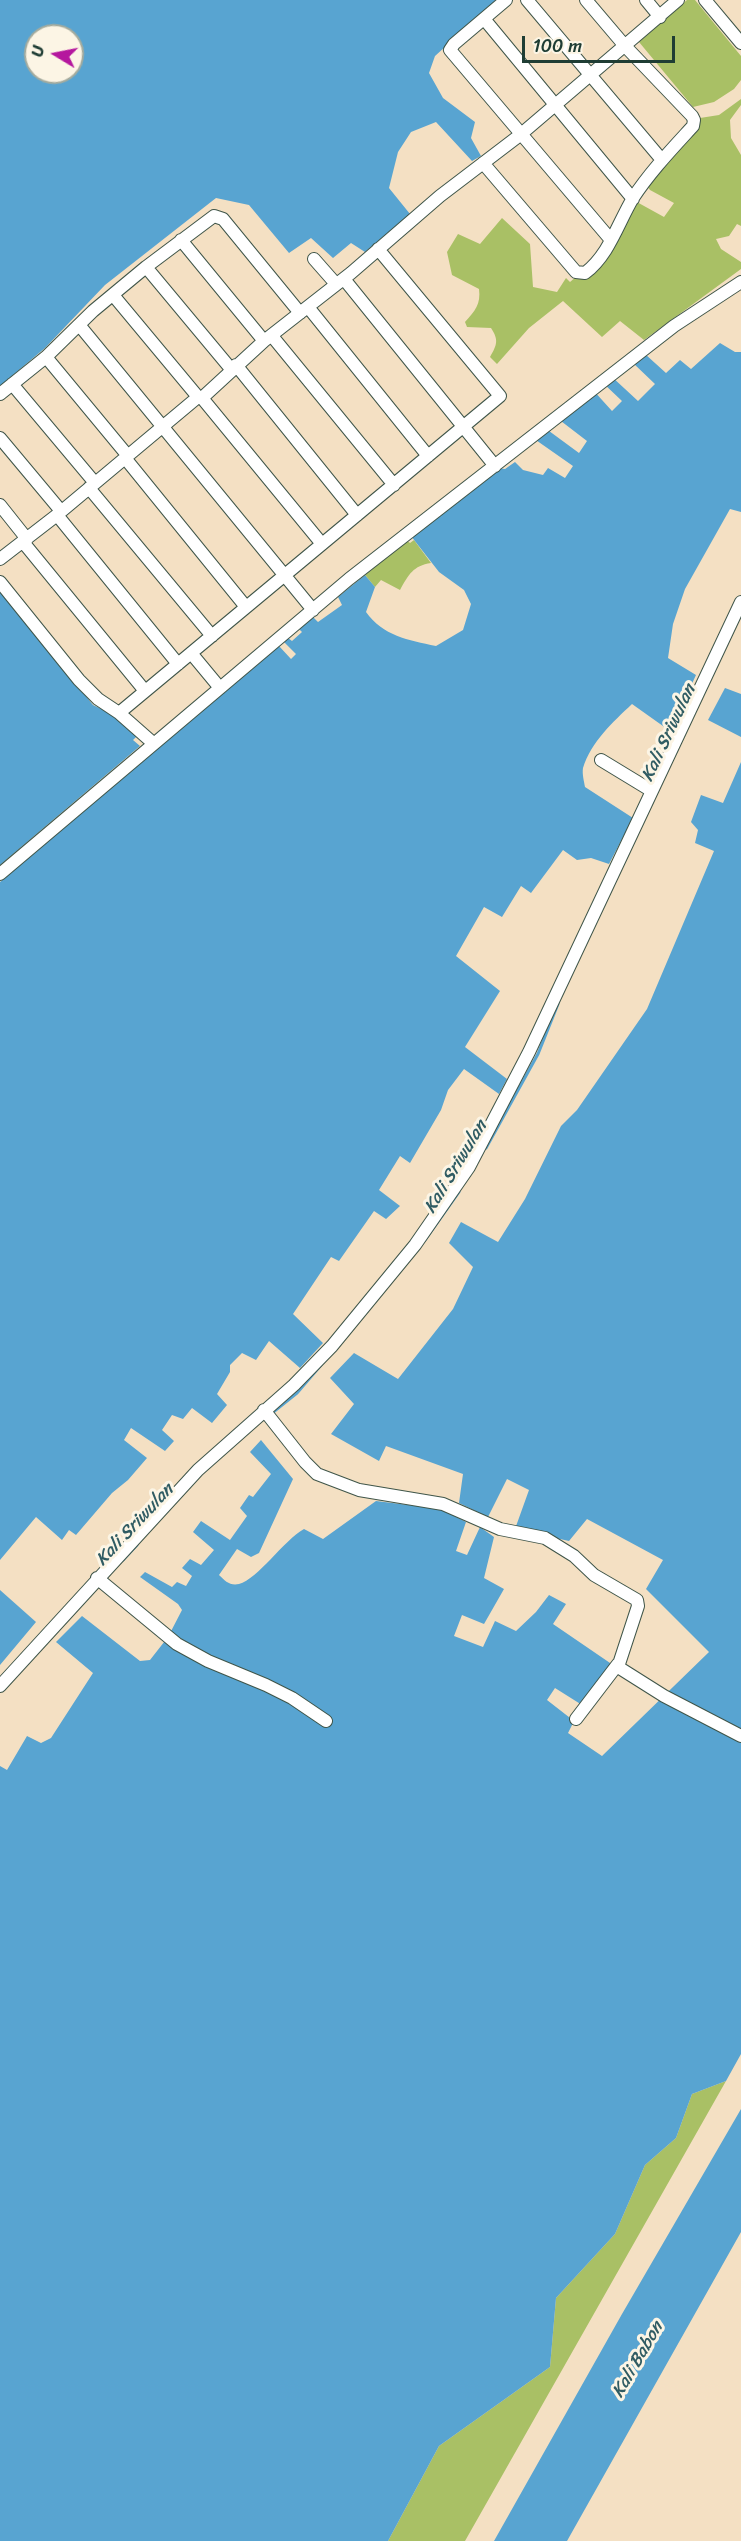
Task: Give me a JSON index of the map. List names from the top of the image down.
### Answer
{
  "water": ["Kali Sriwulan", "Kali Babon"],
  "scale_bar": "100 m",
  "north": "left"
}
